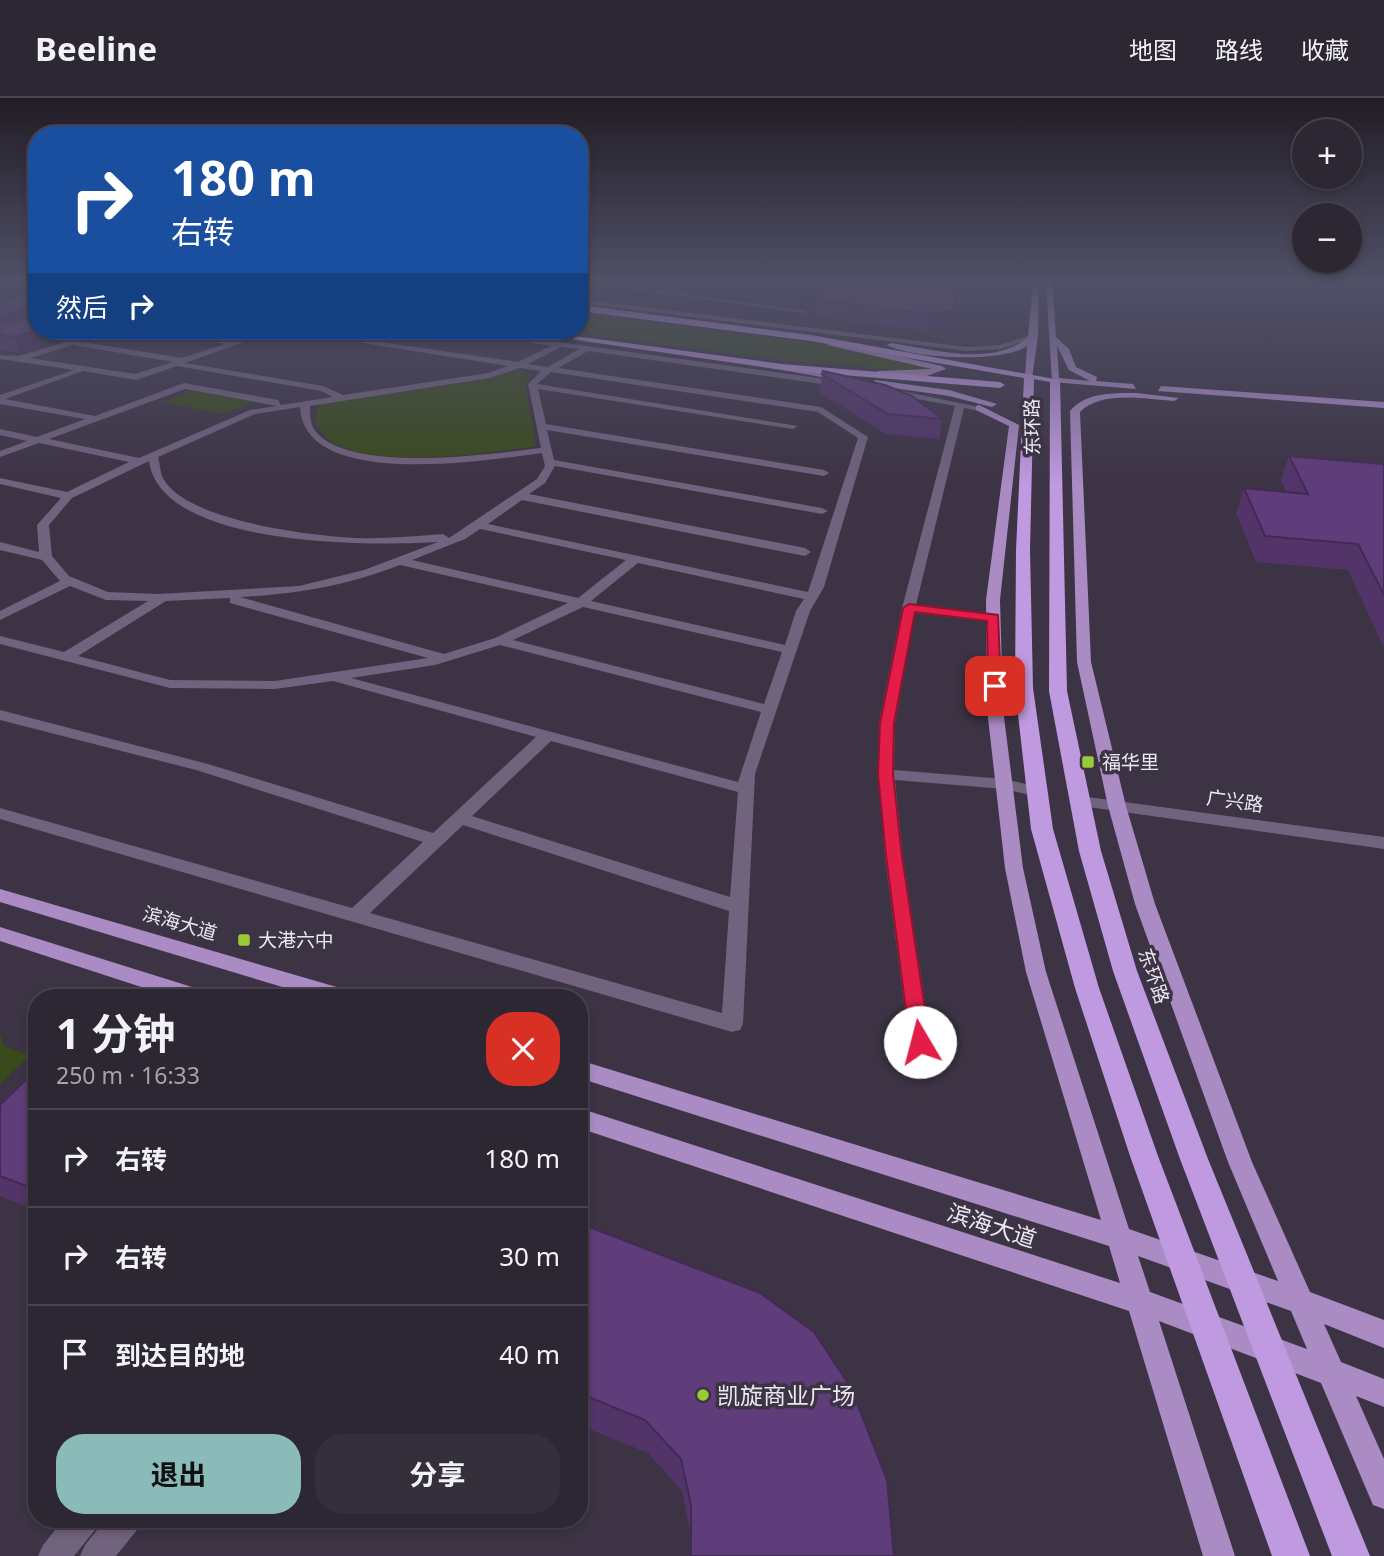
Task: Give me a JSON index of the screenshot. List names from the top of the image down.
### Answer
{
  "streets": {
    "highway": ["东环路"],
    "main road": ["滨海大道"],
    "street": ["广兴路"]
  },
  "crossings": [
    ["东环路", "广兴路"],
    ["东环路", "滨海大道"]
  ],
  "places": {
    "transit": ["福华里", "大港六中"],
    "other": ["凯旋商业广场"]
  },
  "page": {
    "header": "Beeline",
    "nav": ["地图", "路线", "收藏"],
    "map_buttons": ["+", "−"],
    "turn": ["180 m", "右转"],
    "then": "然后",
    "heading": ["1 分钟", "250 m · 16:33"],
    "list": [
      {
        "name": "右转",
        "value": "180 m"
      },
      {
        "name": "右转",
        "value": "30 m"
      },
      {
        "name": "到达目的地",
        "value": "40 m"
      }
    ],
    "buttons": ["退出", "分享"]
  }
}
